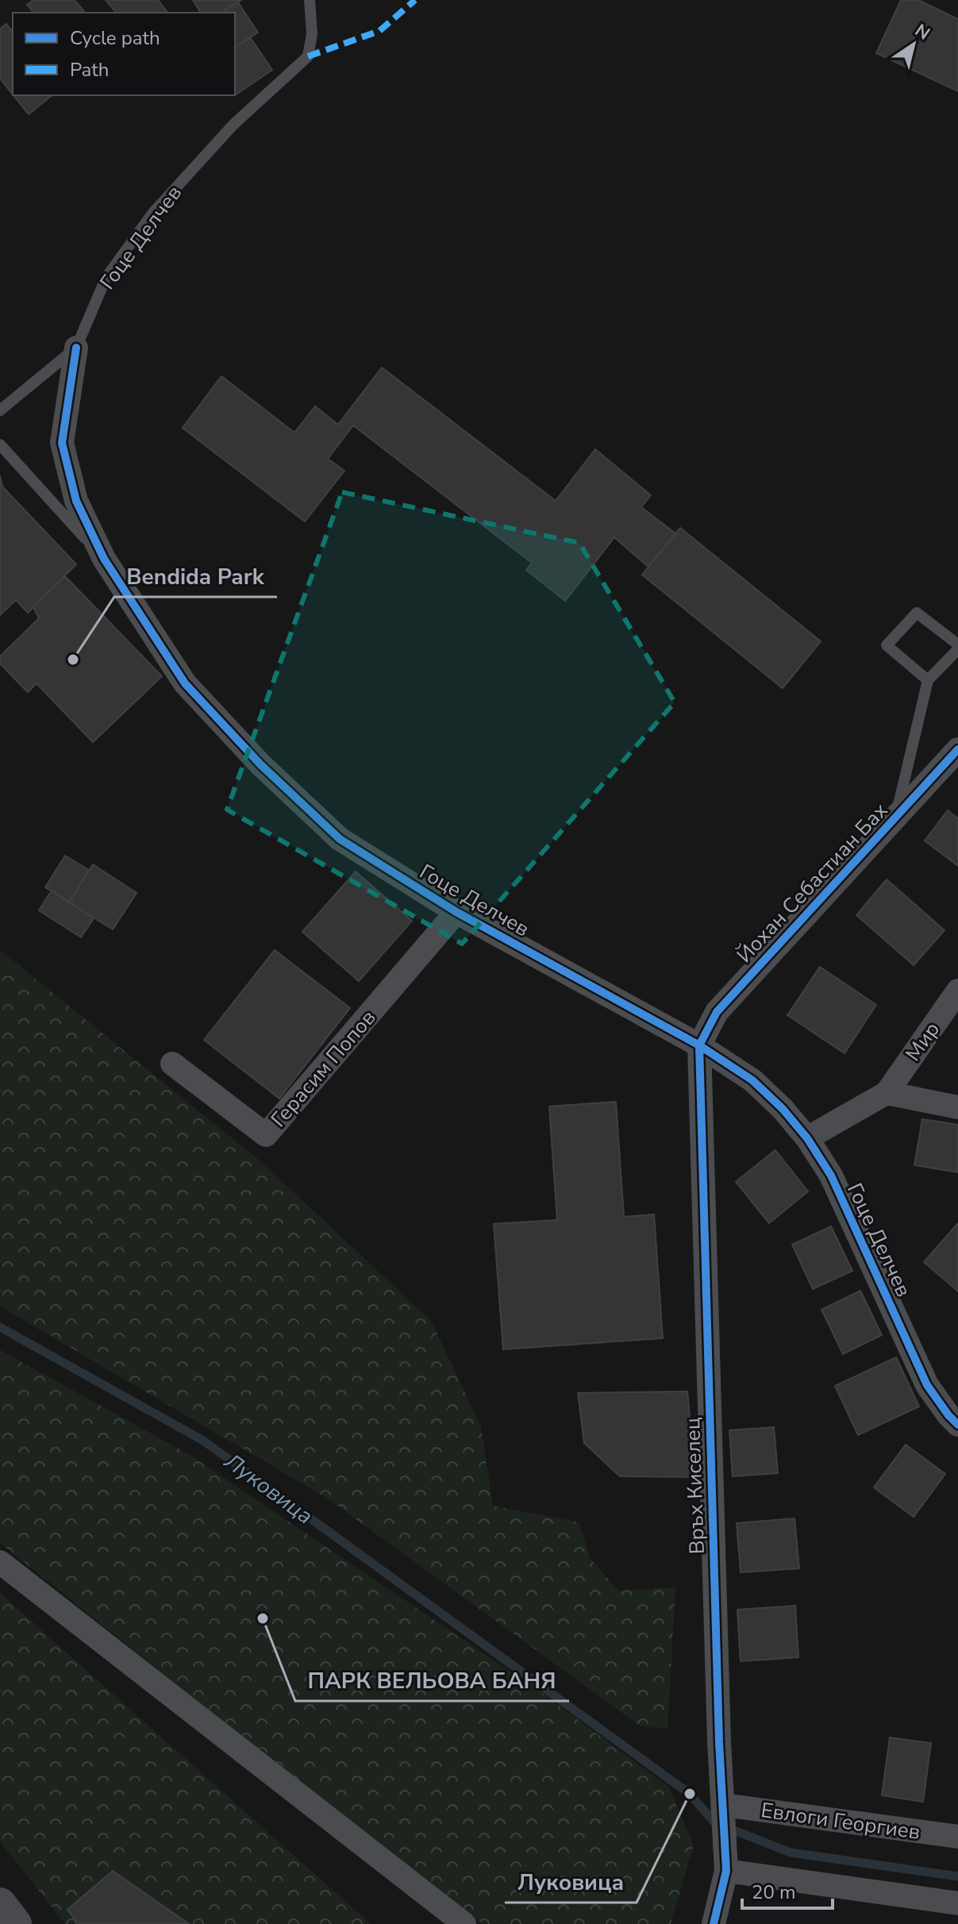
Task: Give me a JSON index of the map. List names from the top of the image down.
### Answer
{
  "streets": {
    "street": [
      "Гоце Делчев",
      "Йохан Себастиан Бах",
      "Мир",
      "Герасим Попов",
      "Връх Киселец",
      "Евлоги Георгиев"
    ]
  },
  "crossings": [
    ["Гоце Делчев", "Йохан Себастиан Бах"],
    ["Гоце Делчев", "Мир"],
    ["Гоце Делчев", "Герасим Попов"],
    ["Гоце Делчев", "Връх Киселец"],
    ["Йохан Себастиан Бах", "Връх Киселец"],
    ["Връх Киселец", "Евлоги Георгиев"]
  ],
  "water": ["Луковица"],
  "places": ["Bendida Park", "ПАРК ВЕЛЬОВА БАНЯ", "Луковица"],
  "legend": ["Cycle path", "Path"],
  "scale_bar": "20 m",
  "north": "top right"
}
